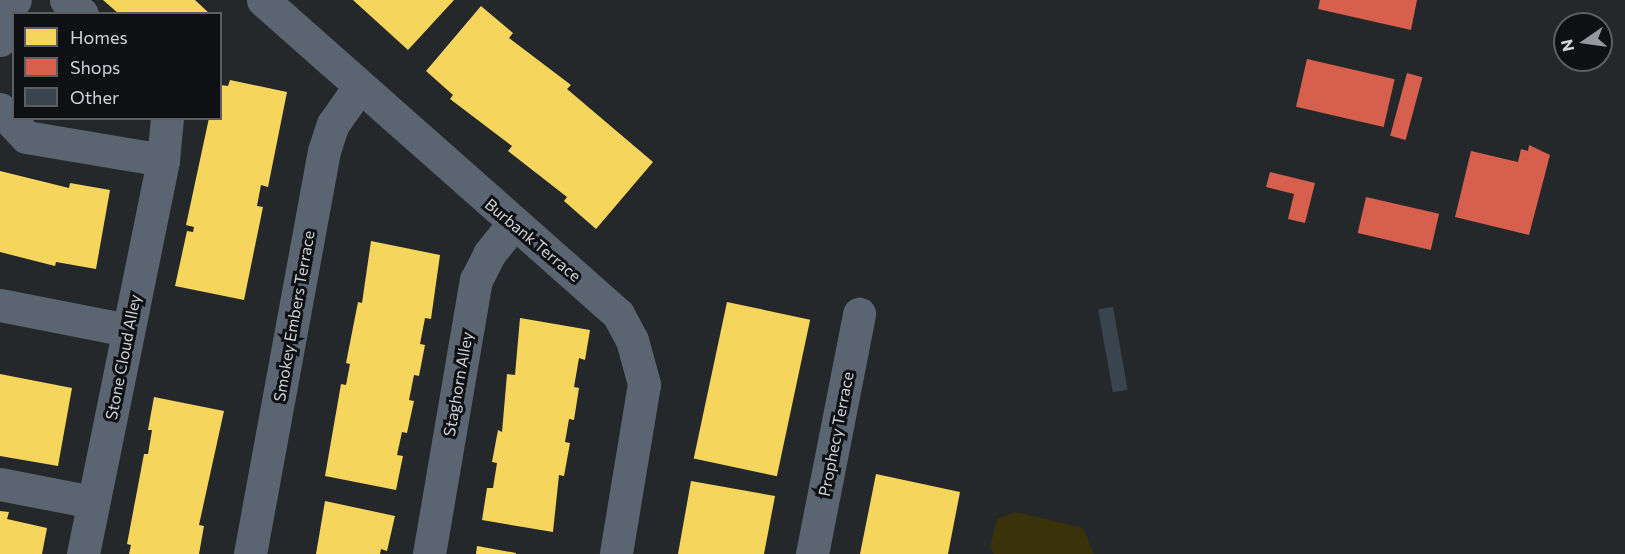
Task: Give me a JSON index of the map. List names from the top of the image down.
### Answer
{
  "streets": {
    "street": [
      "Burbank Terrace",
      "Smokey Embers Terrace",
      "Stone Cloud Alley",
      "Staghorn Alley",
      "Prophecy Terrace"
    ]
  },
  "crossings": [
    ["Burbank Terrace", "Smokey Embers Terrace"],
    ["Burbank Terrace", "Staghorn Alley"]
  ],
  "legend": ["Homes", "Shops", "Other"],
  "north": "left"
}
